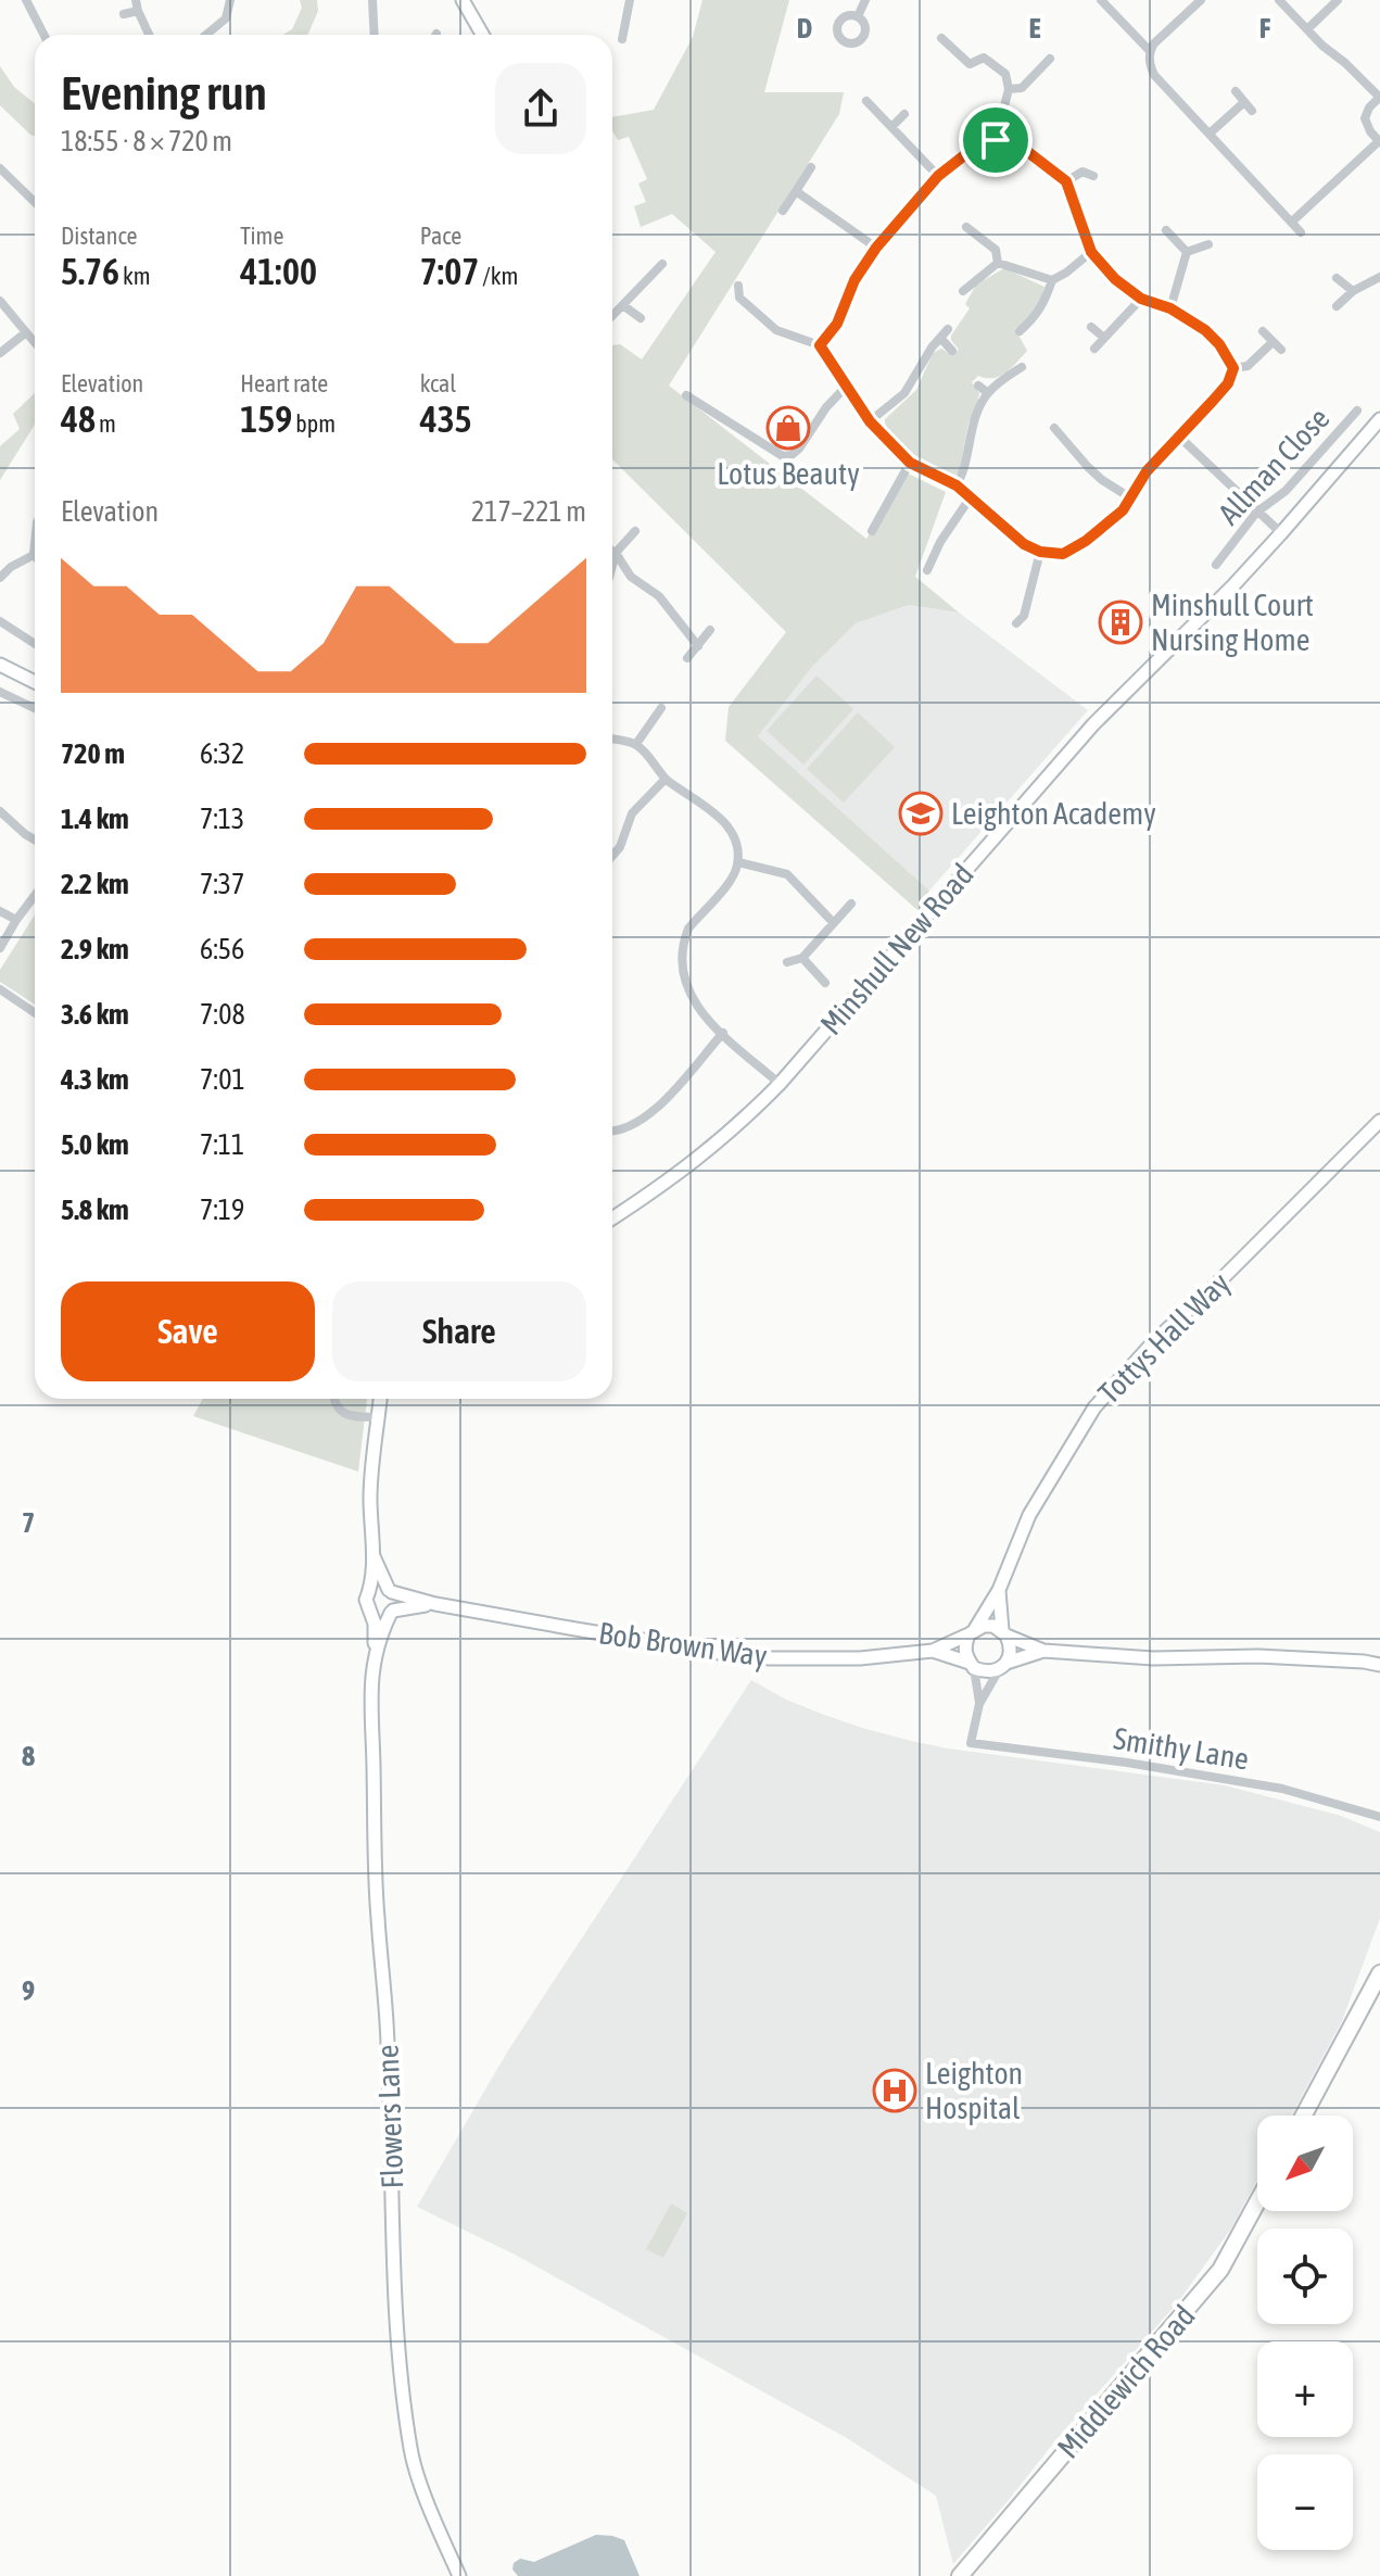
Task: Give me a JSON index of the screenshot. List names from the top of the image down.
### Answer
{
  "streets": {
    "highway": ["Middlewich Road"],
    "street": [
      "Allman Close",
      "Minshull New Road",
      "Tottys Hall Way",
      "Bob Brown Way",
      "Smithy Lane",
      "Flowers Lane"
    ]
  },
  "crossings": [
    ["Tottys Hall Way", "Bob Brown Way"],
    ["Bob Brown Way", "Flowers Lane"]
  ],
  "places": {
    "shop": ["Lotus Beauty"],
    "building": ["Minshull Court Nursing Home"],
    "school or university": ["Leighton Academy"],
    "hospital": ["Leighton Hospital"]
  },
  "north": "bottom left",
  "page": {
    "heading": ["Evening run", "18:55 · 8 × 720 m"],
    "stats": [
      ["Distance", "5.76 km"],
      ["Time", "41:00"],
      ["Pace", "7:07 /km"],
      ["Elevation", "48 m"],
      ["Heart rate", "159 bpm"],
      ["kcal", "435"]
    ],
    "chart": ["Elevation", "217–221 m"],
    "list": [
      {
        "name": "720 m",
        "note": "6:32"
      },
      {
        "name": "1.4 km",
        "note": "7:13"
      },
      {
        "name": "2.2 km",
        "note": "7:37"
      },
      {
        "name": "2.9 km",
        "note": "6:56"
      },
      {
        "name": "3.6 km",
        "note": "7:08"
      },
      {
        "name": "4.3 km",
        "note": "7:01"
      },
      {
        "name": "5.0 km",
        "note": "7:11"
      },
      {
        "name": "5.8 km",
        "note": "7:19"
      }
    ],
    "buttons": ["Save", "Share"],
    "map_buttons": ["+", "−"]
  },
  "grid": {
    "columns": ["D", "E", "F"],
    "rows": ["7", "8", "9"]
  }
}
